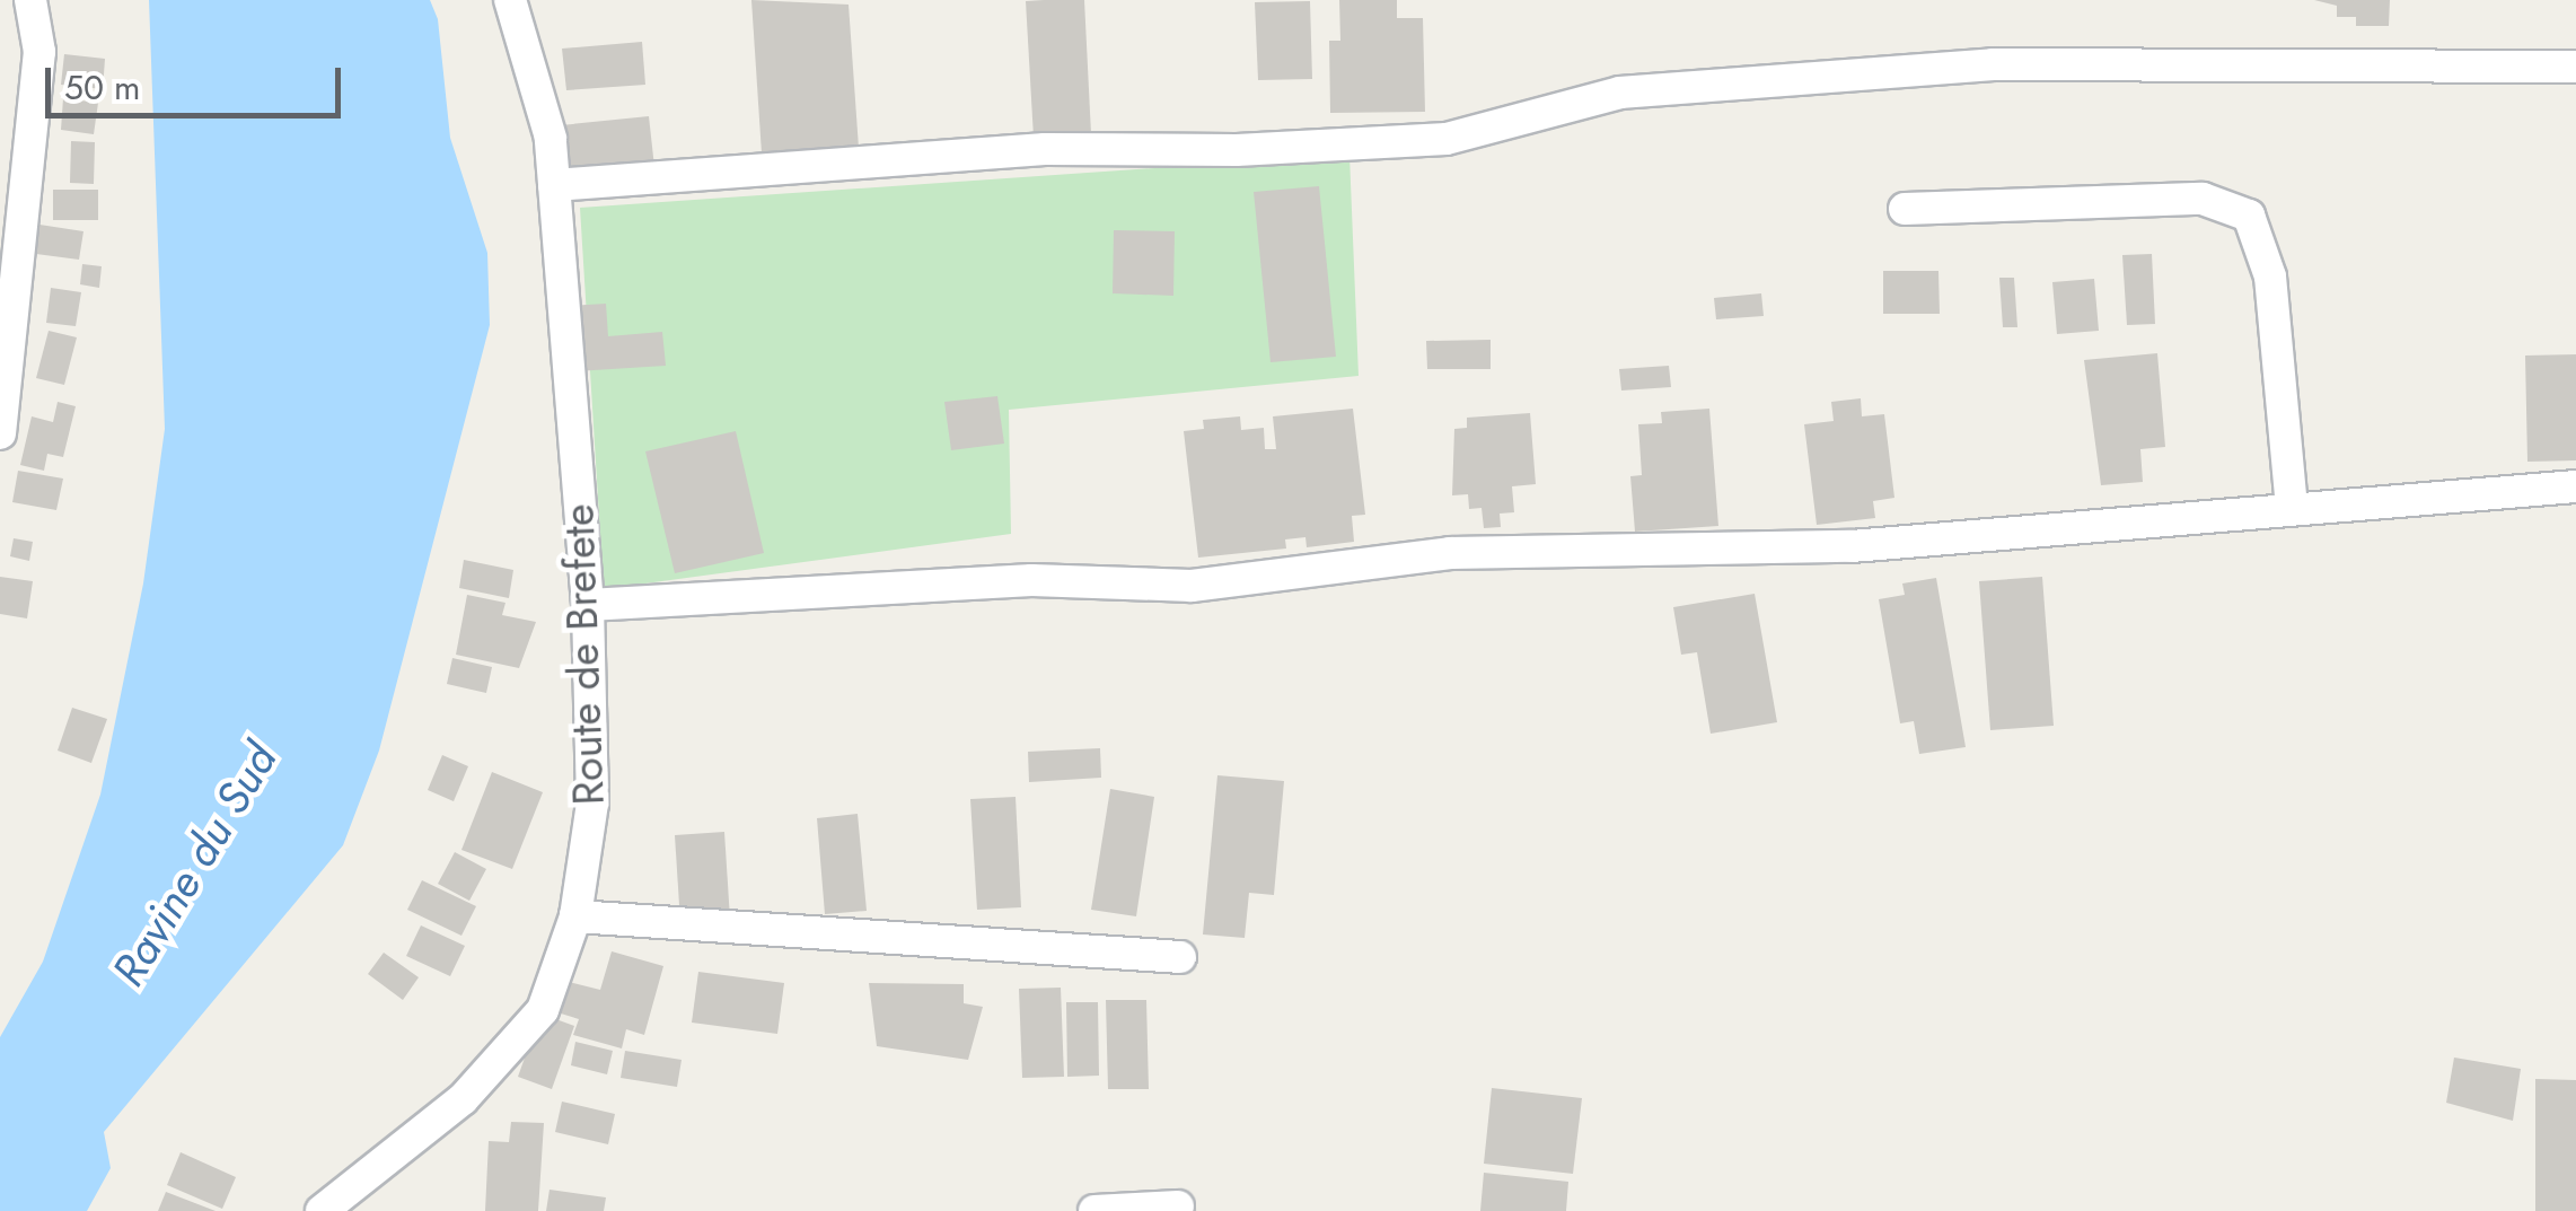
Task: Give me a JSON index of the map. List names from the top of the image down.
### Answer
{
  "streets": {
    "street": ["Route de Brefete"]
  },
  "water": ["Ravine du Sud"],
  "scale_bar": "50 m"
}
